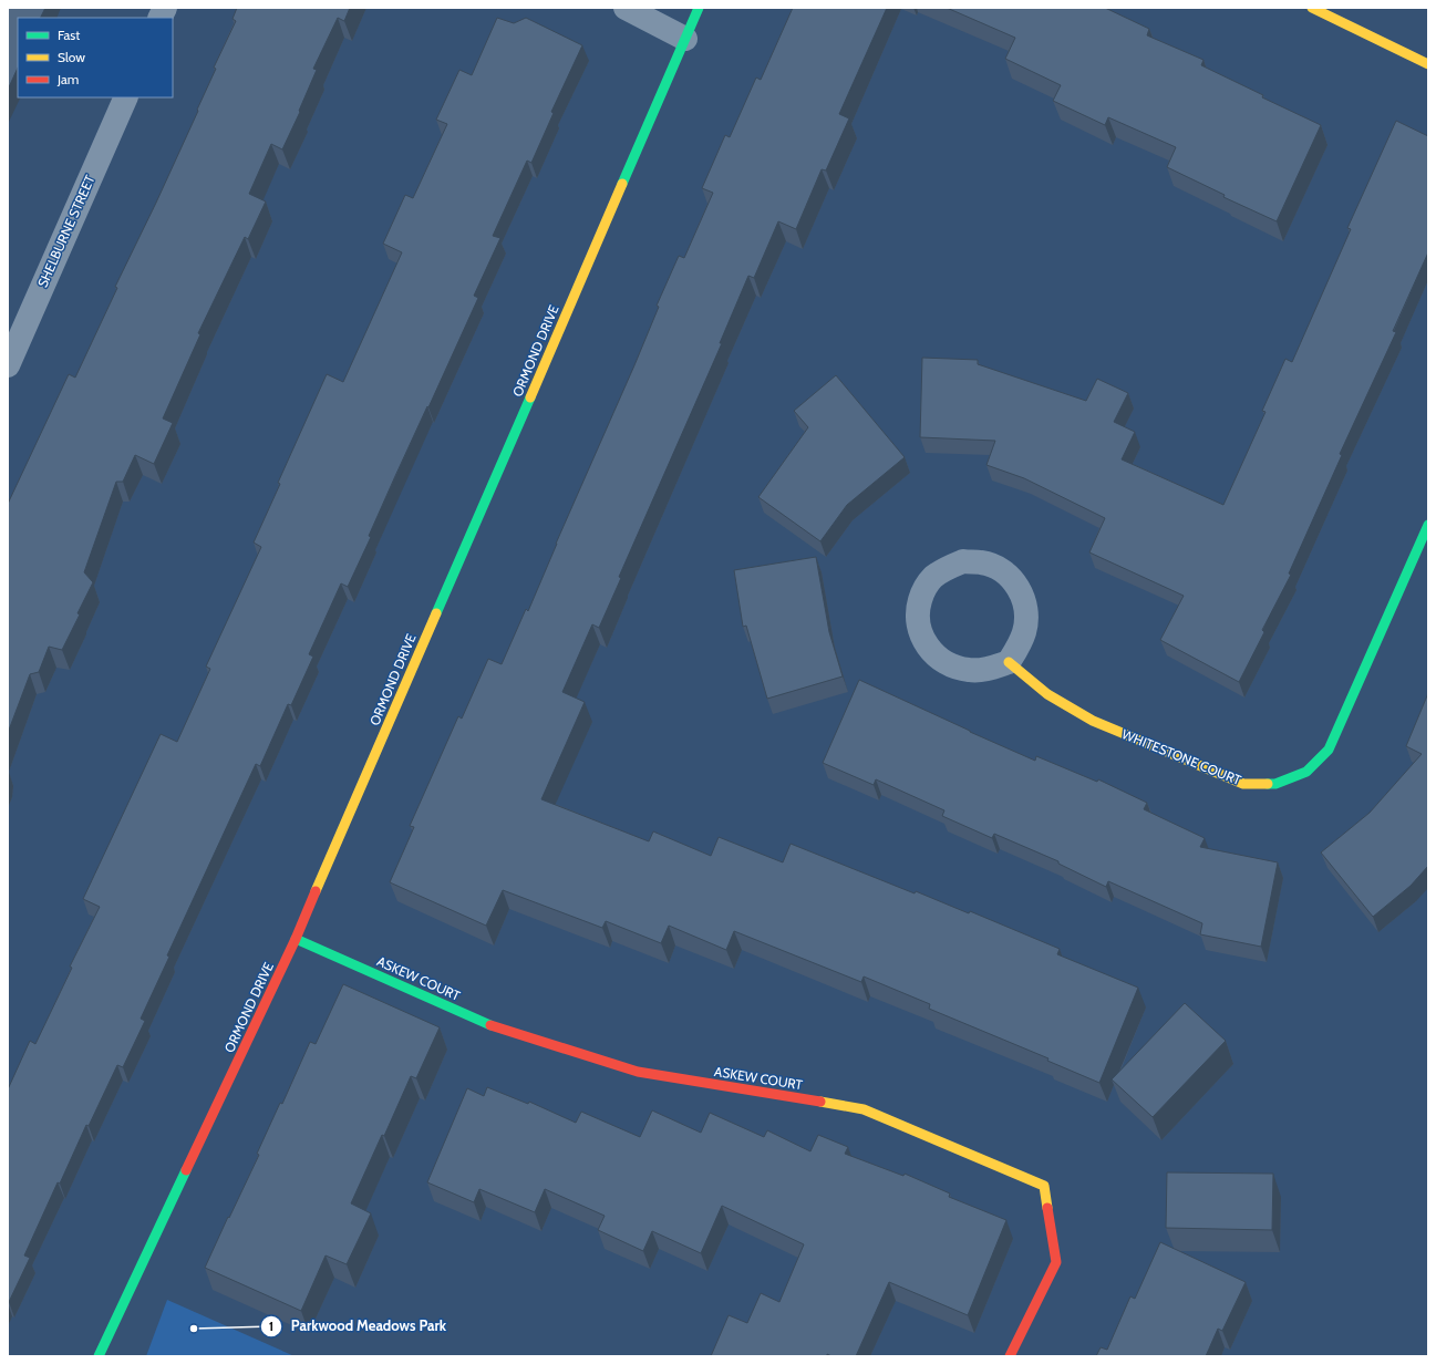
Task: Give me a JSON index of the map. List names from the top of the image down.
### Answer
{
  "streets": {
    "street": [
      "SHELBURNE STREET",
      "ORMOND DRIVE",
      "WHITESTONE COURT",
      "ASKEW COURT"
    ]
  },
  "crossings": [
    ["ORMOND DRIVE", "ASKEW COURT"]
  ],
  "places": ["Parkwood Meadows Park"],
  "legend": ["Fast", "Slow", "Jam"]
}
